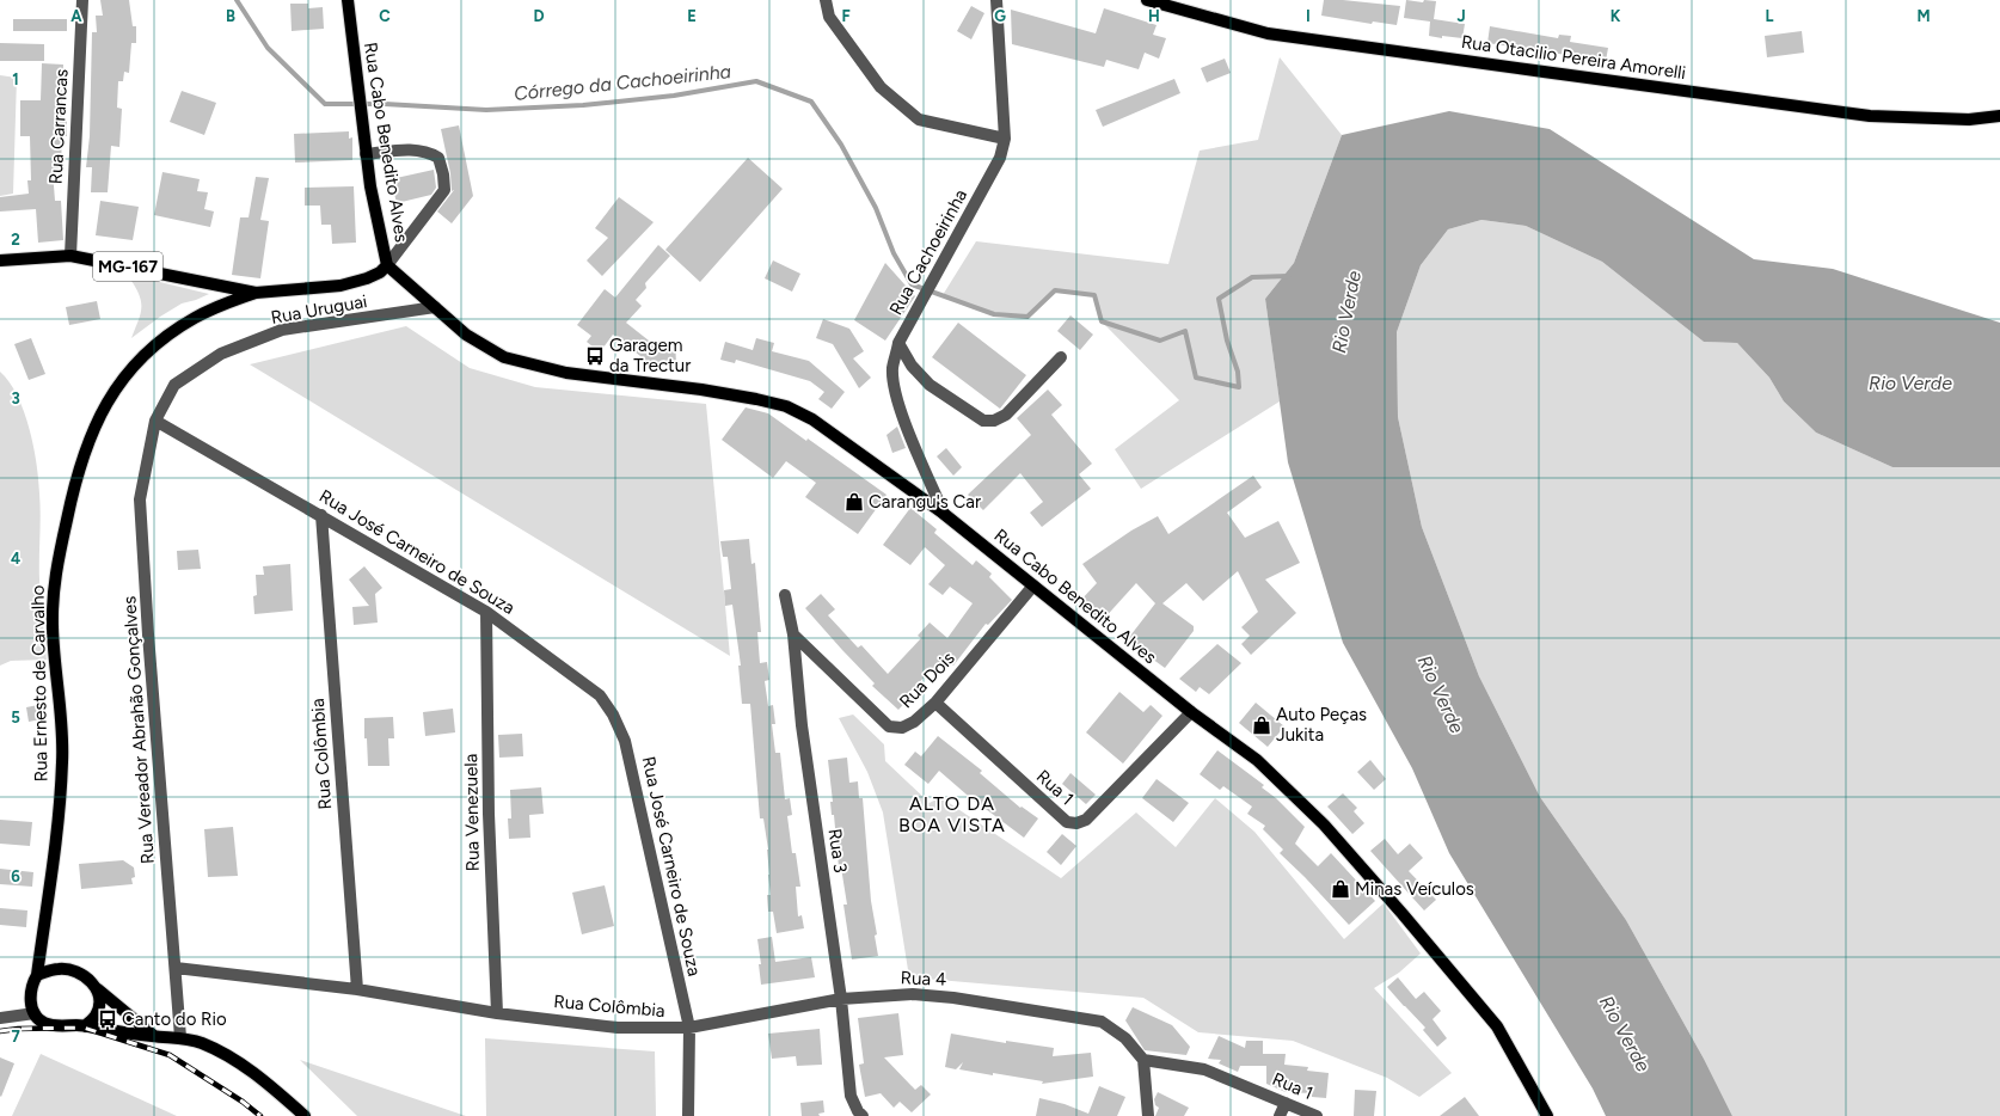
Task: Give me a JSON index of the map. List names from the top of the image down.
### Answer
{
  "streets": {
    "main road": [
      "Rua Otacilio Pereira Amorelli",
      "Rua Cabo Benedito Alves",
      "MG-167",
      "Rua Ernesto de Carvalho"
    ],
    "street": [
      "Rua Carrancas",
      "Rua Cachoeirinha",
      "Rua Uruguai",
      "Rua José Carneiro de Souza",
      "Rua Dois",
      "Rua Vereador Abrahão Gonçalves",
      "Rua Colômbia",
      "Rua 1",
      "Rua Venezuela",
      "Rua 3",
      "Rua 4"
    ]
  },
  "crossings": [
    ["Rua Carrancas", "MG-167"],
    ["Rua Cabo Benedito Alves", "Rua Cachoeirinha"],
    ["Rua Cabo Benedito Alves", "MG-167"],
    ["Rua Cabo Benedito Alves", "Rua Uruguai"],
    ["Rua Cabo Benedito Alves", "Rua Dois"],
    ["Rua Cabo Benedito Alves", "Rua 1"],
    ["MG-167", "Rua Ernesto de Carvalho"],
    ["Rua Uruguai", "Rua José Carneiro de Souza"],
    ["Rua Uruguai", "Rua Vereador Abrahão Gonçalves"],
    ["Rua José Carneiro de Souza", "Rua Vereador Abrahão Gonçalves"],
    ["Rua José Carneiro de Souza", "Rua Colômbia"],
    ["Rua José Carneiro de Souza", "Rua Venezuela"],
    ["Rua José Carneiro de Souza", "Rua 4"],
    ["Rua Dois", "Rua 1"],
    ["Rua Dois", "Rua 3"],
    ["Rua Vereador Abrahão Gonçalves", "Rua Colômbia"],
    ["Rua Colômbia", "Rua Venezuela"],
    ["Rua Colômbia", "Rua 4"],
    ["Rua 1", "Rua 4"],
    ["Rua 3", "Rua 4"]
  ],
  "districts": ["ALTO DA BOA VISTA"],
  "water": ["Córrego da Cachoeirinha", "Rio Verde"],
  "places": {
    "bus stop": ["Garagem da Trectur", "Canto do Rio"],
    "shop": ["Carangu's Car", "Auto Peças Jukita", "Minas Veículos"]
  },
  "grid": {
    "columns": [
      "A",
      "B",
      "C",
      "D",
      "E",
      "F",
      "G",
      "H",
      "I",
      "J",
      "K",
      "L",
      "M"
    ],
    "rows": [
      "1",
      "2",
      "3",
      "4",
      "5",
      "6",
      "7"
    ]
  }
}
